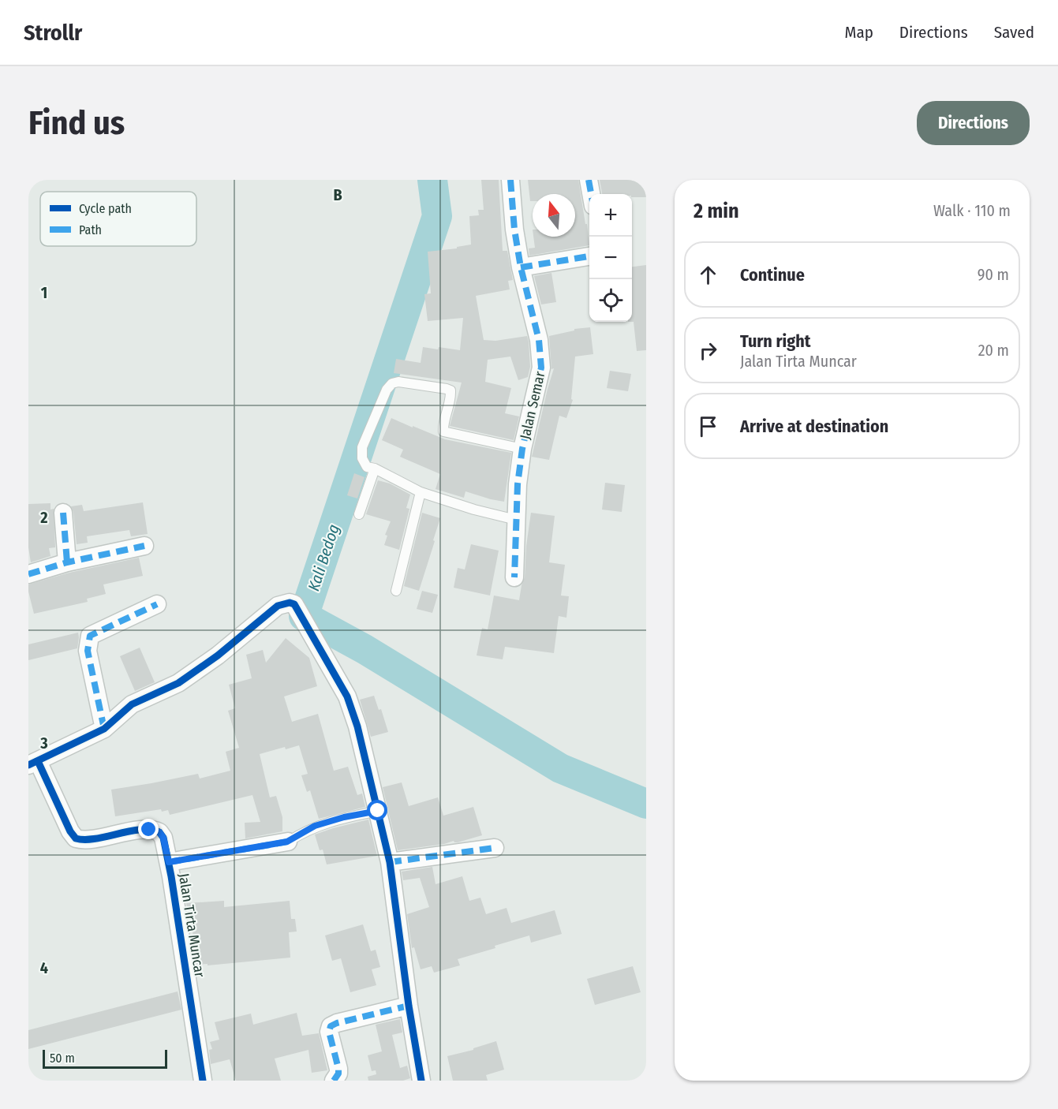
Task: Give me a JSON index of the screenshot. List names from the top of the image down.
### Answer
{
  "streets": {
    "street": ["Jalan Semar", "Jalan Tirta Muncar"]
  },
  "water": ["Kali Bedog"],
  "legend": ["Cycle path", "Path"],
  "scale_bar": "50 m",
  "north": "top",
  "page": {
    "header": "Strollr",
    "nav": ["Map", "Directions", "Saved"],
    "buttons": "Directions",
    "title": "Find us",
    "heading": ["2 min", "Walk · 110 m"],
    "map_buttons": ["+", "−"],
    "list": [
      ["Continue", "90 m"],
      ["Turn right", "Jalan Tirta Muncar", "20 m"],
      "Arrive at destination"
    ],
    "scale": "50 m"
  },
  "grid": {
    "columns": ["B"],
    "rows": [
      "1",
      "2",
      "3",
      "4"
    ]
  }
}
